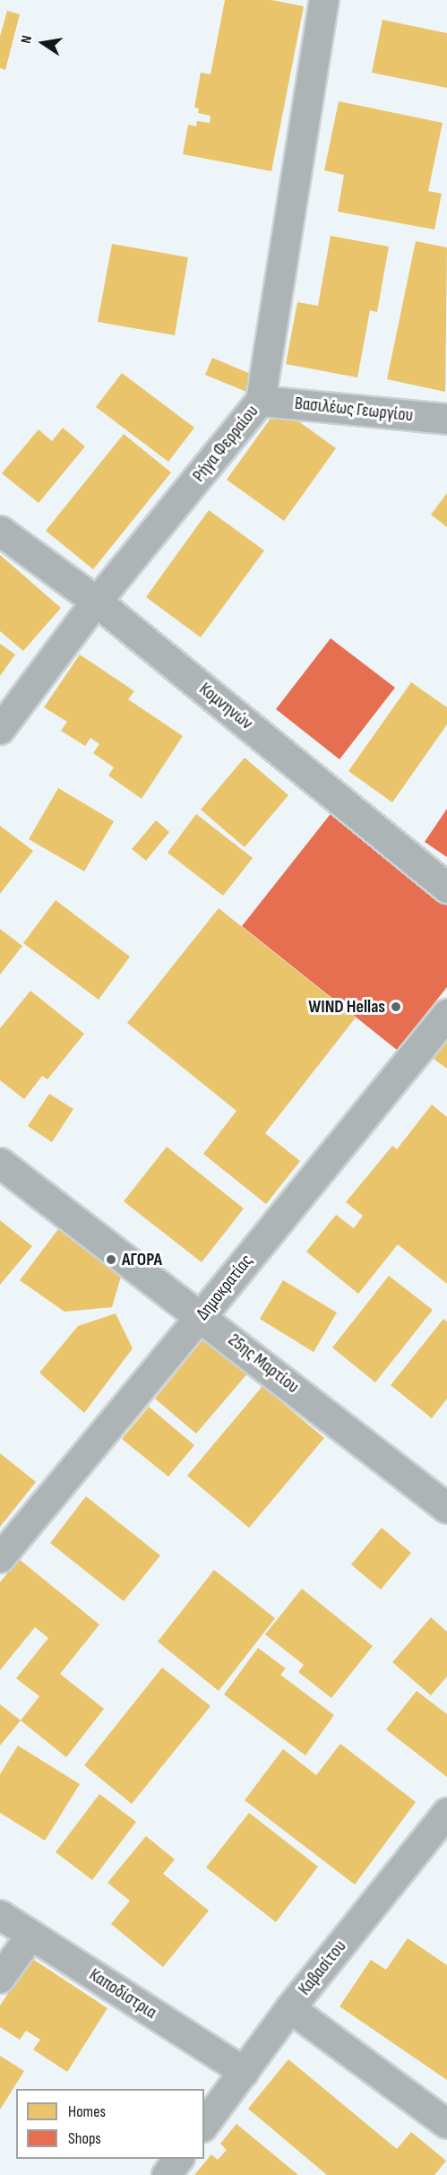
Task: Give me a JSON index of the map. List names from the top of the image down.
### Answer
{
  "streets": {
    "street": [
      "Βασιλέως Γεωργίου",
      "Ρήγα Φερραίου",
      "Κομνηνών",
      "Δημοκρατίας",
      "25ης Μαρτίου",
      "Καβασίτου",
      "Καποδίστρια"
    ]
  },
  "crossings": [
    ["Βασιλέως Γεωργίου", "Ρήγα Φερραίου"],
    ["Ρήγα Φερραίου", "Κομνηνών"],
    ["Δημοκρατίας", "25ης Μαρτίου"],
    ["Καβασίτου", "Καποδίστρια"]
  ],
  "places": ["WIND Hellas", "ΑΓΟΡΑ"],
  "legend": ["Homes", "Shops"],
  "north": "left"
}
